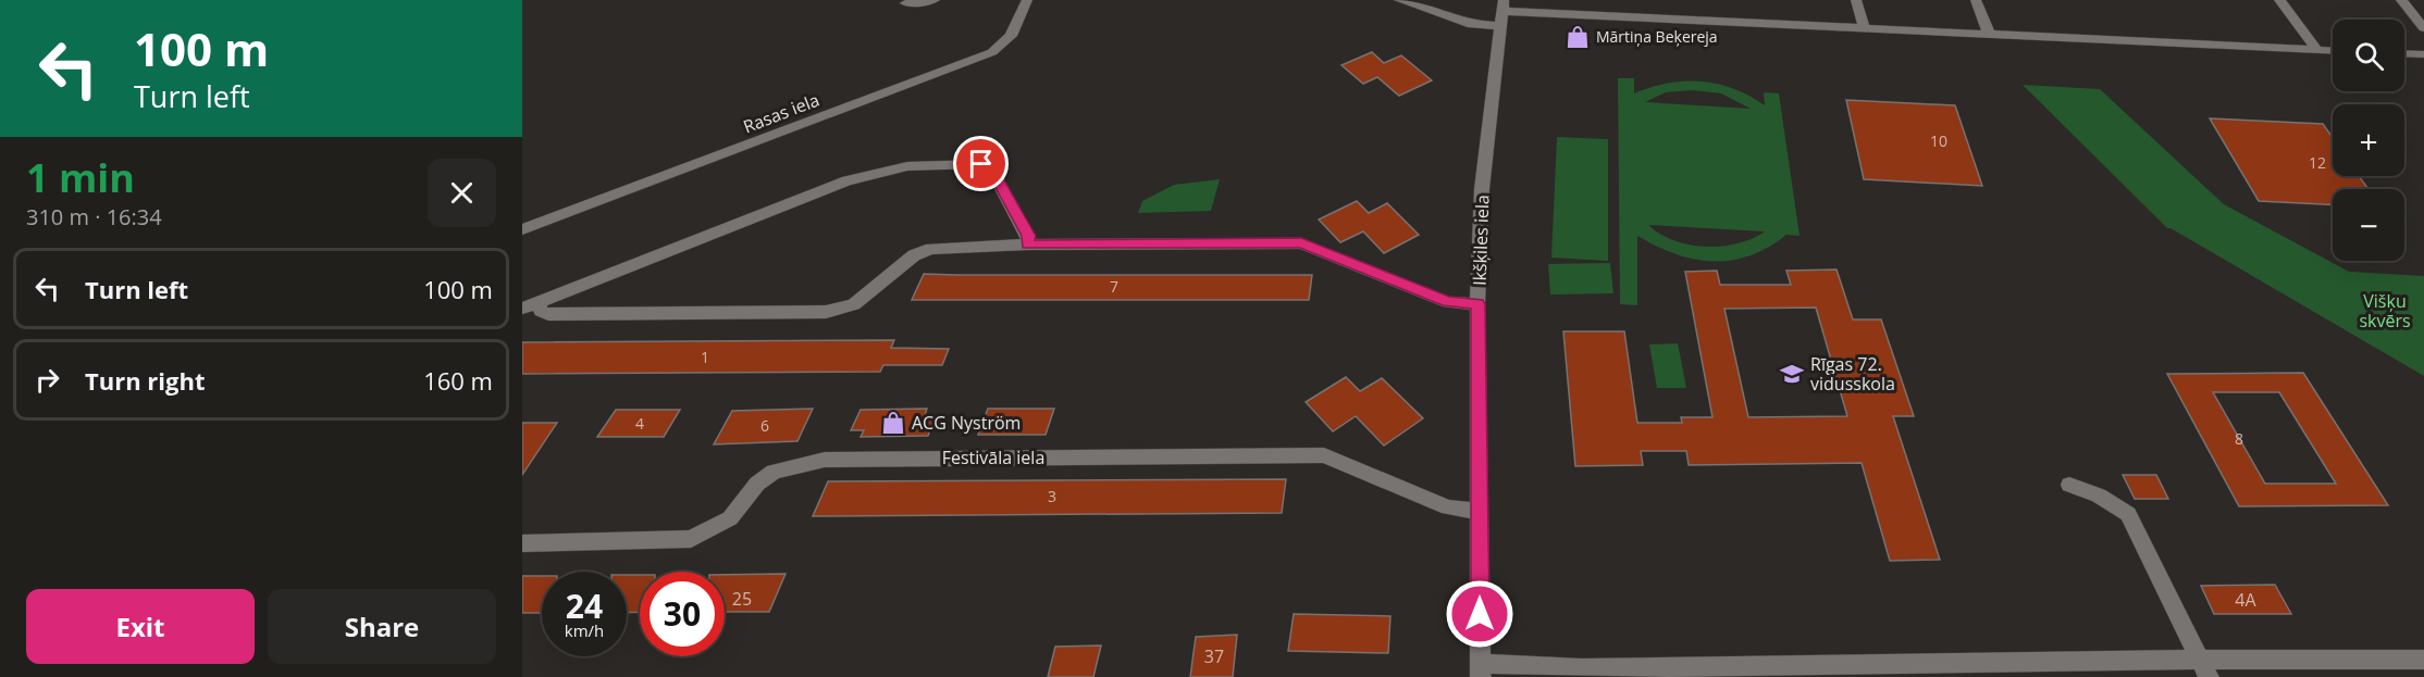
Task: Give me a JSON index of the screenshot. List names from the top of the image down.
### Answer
{
  "streets": {
    "street": ["Rasas iela", "Ikšķiles iela", "Festivāla iela"]
  },
  "crossings": [
    ["Ikšķiles iela", "Festivāla iela"]
  ],
  "parks": ["Višķu skvērs"],
  "places": {
    "shop": ["Mārtiņa Beķereja", "ACG Nyström"],
    "school or university": ["Rīgas 72. vidusskola"]
  },
  "house_numbers": [
    "10",
    "12",
    "7",
    "1",
    "4",
    "6",
    "8",
    "3",
    "25",
    "4A",
    "37"
  ],
  "page": {
    "turn": ["100 m", "Turn left"],
    "map_buttons": ["+", "−"],
    "heading": ["1 min", "310 m · 16:34"],
    "list": [
      {
        "name": "Turn left",
        "value": "100 m"
      },
      {
        "name": "Turn right",
        "value": "160 m"
      }
    ],
    "speed": "24 km/h",
    "limit": "30",
    "buttons": ["Exit", "Share"]
  }
}
